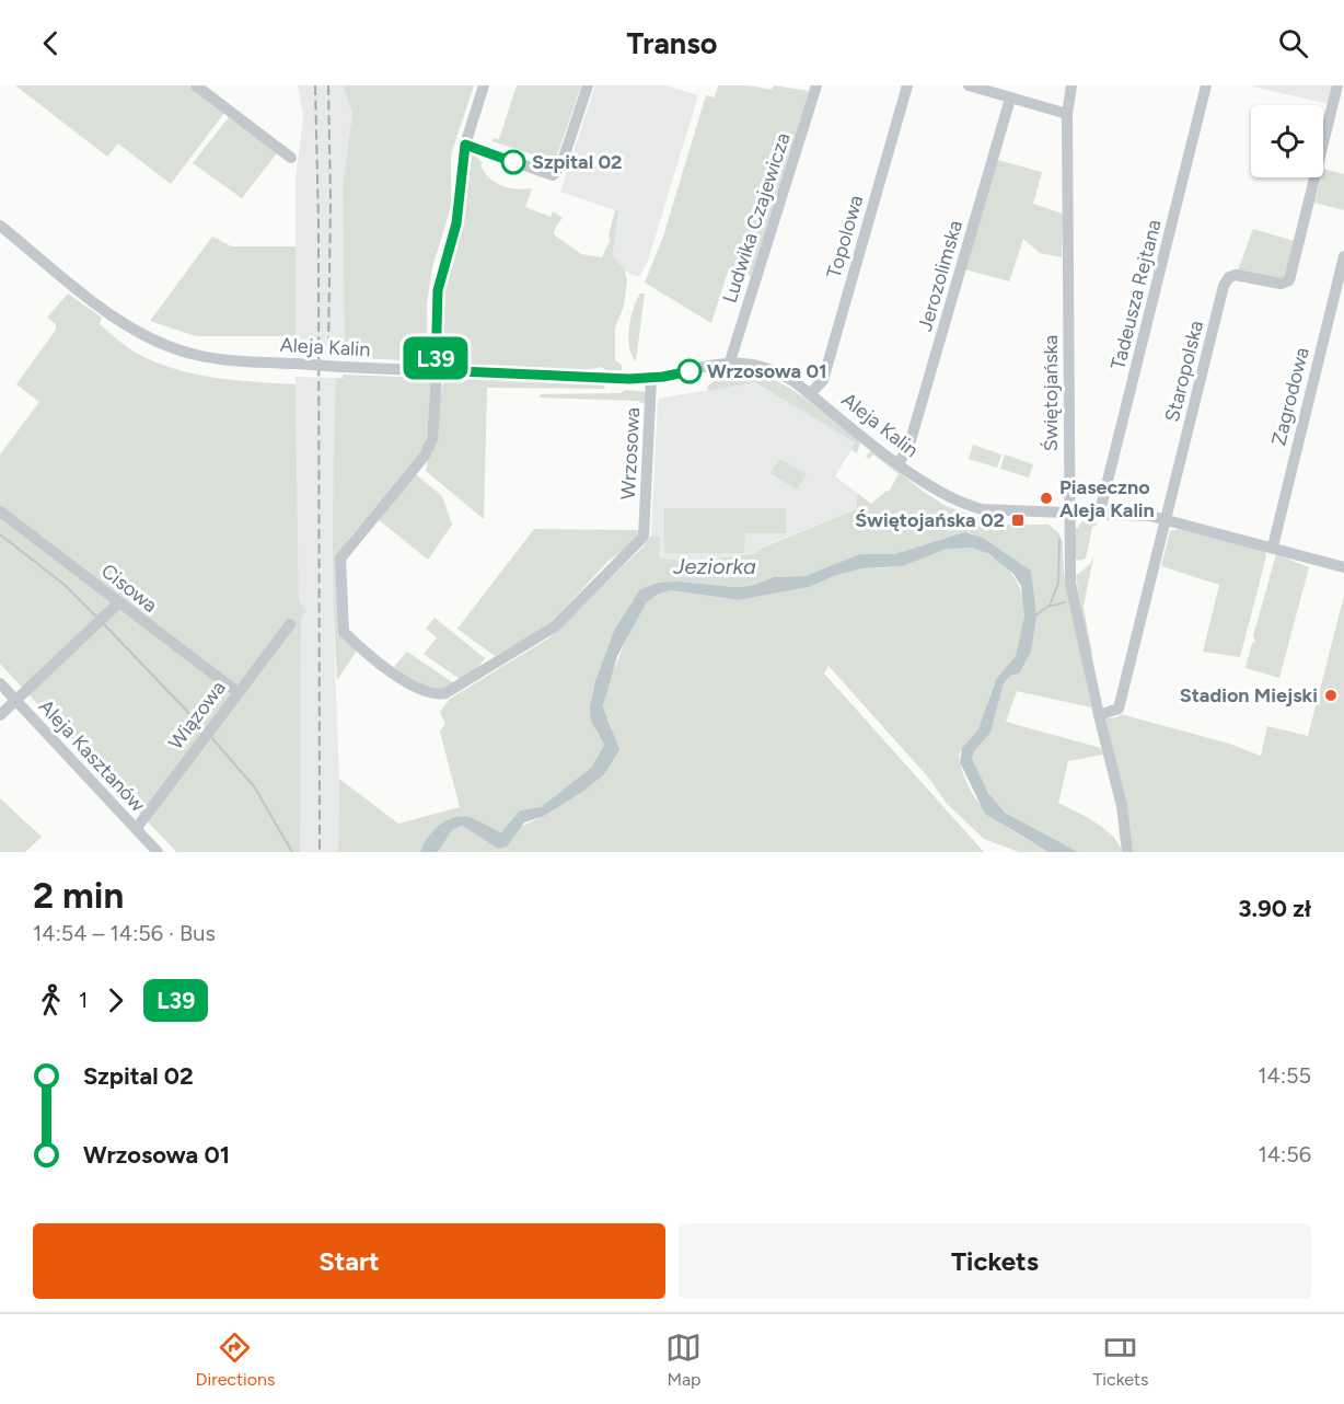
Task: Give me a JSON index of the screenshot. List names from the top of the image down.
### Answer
{
  "streets": {
    "street": [
      "Ludwika Czajewicza",
      "Topolowa",
      "Jerozolimska",
      "Tadeusza Rejtana",
      "Aleja Kalin",
      "Staropolska",
      "Świętojańska",
      "Zagrodowa",
      "Wrzosowa",
      "Cisowa",
      "Wiązowa",
      "Aleja Kasztanów"
    ]
  },
  "crossings": [
    ["Ludwika Czajewicza", "Aleja Kalin"],
    ["Topolowa", "Aleja Kalin"],
    ["Jerozolimska", "Aleja Kalin"],
    ["Tadeusza Rejtana", "Aleja Kalin"],
    ["Aleja Kalin", "Staropolska"],
    ["Aleja Kalin", "Świętojańska"],
    ["Aleja Kalin", "Zagrodowa"],
    ["Aleja Kalin", "Wrzosowa"],
    ["Staropolska", "Świętojańska"],
    ["Cisowa", "Wiązowa"],
    ["Wiązowa", "Aleja Kasztanów"]
  ],
  "water": ["Jeziorka"],
  "places": {
    "other": [
      "Szpital 02",
      "Wrzosowa 01",
      "Piaseczno Aleja Kalin",
      "Stadion Miejski"
    ],
    "transit": ["Świętojańska 02"]
  },
  "lines": ["bus line L39"],
  "page": {
    "header": "Transo",
    "on_map": "L39",
    "heading": ["2 min", "14:54 – 14:56 · Bus", "3.90 zł"],
    "legs": ["1", "L39"],
    "list": [
      {
        "name": "Szpital 02",
        "value": "14:55"
      },
      {
        "name": "Wrzosowa 01",
        "value": "14:56"
      }
    ],
    "buttons": ["Start", "Tickets"],
    "tabs": ["Directions", "Map", "Tickets"]
  }
}
